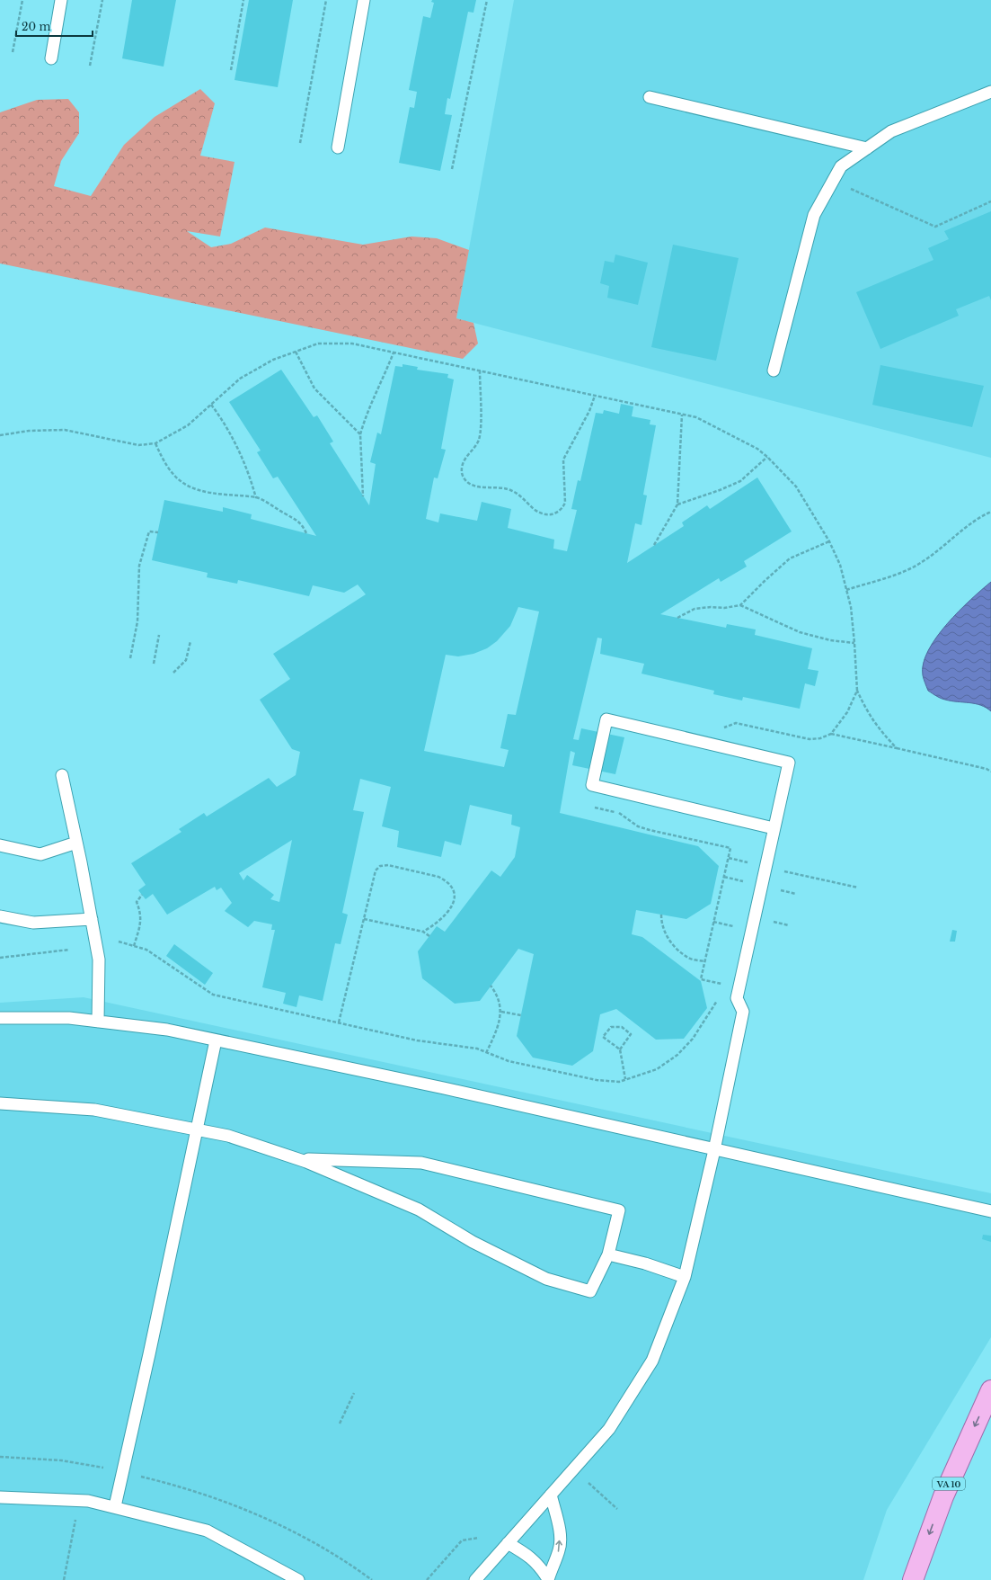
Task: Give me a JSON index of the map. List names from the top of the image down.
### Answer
{
  "streets": {
    "main road": ["VA 10"]
  },
  "scale_bar": "20 m"
}
